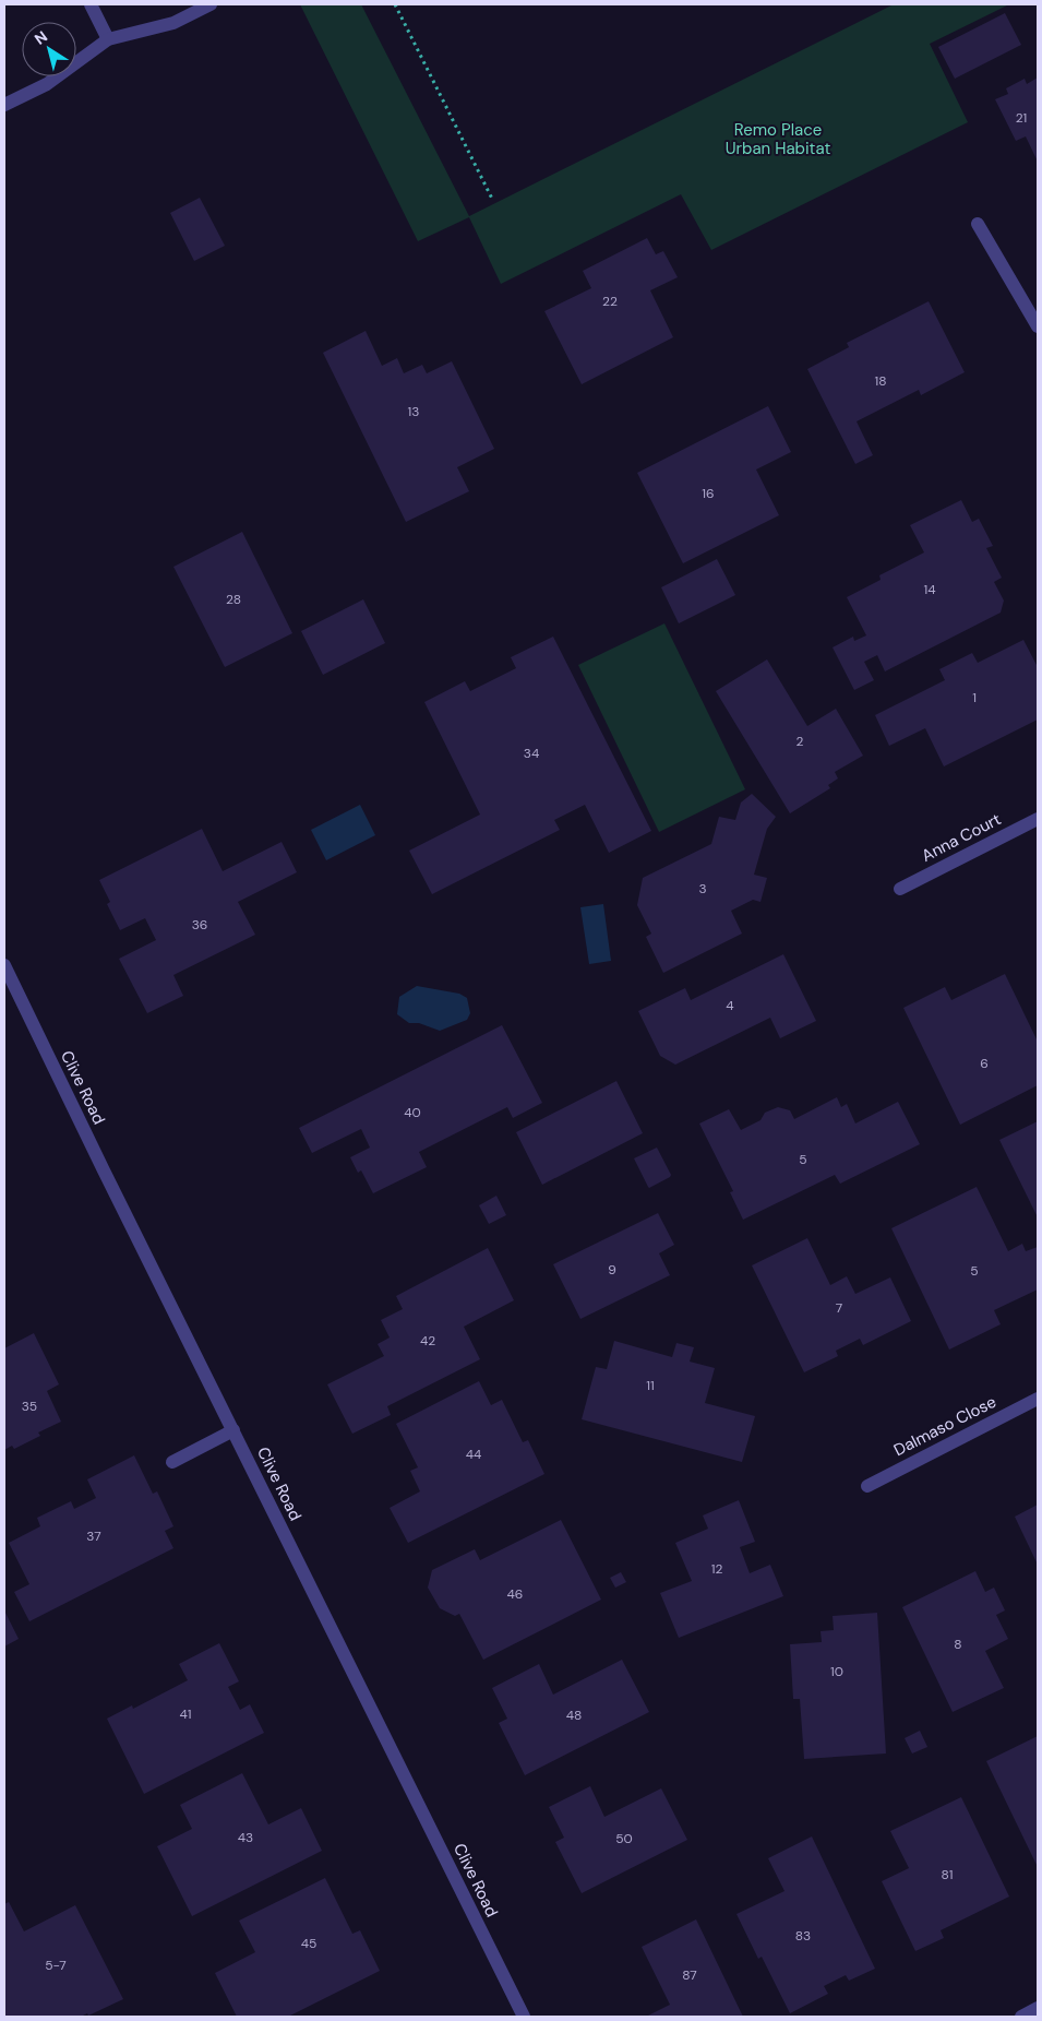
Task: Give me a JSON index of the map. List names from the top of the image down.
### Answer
{
  "streets": {
    "street": ["Anna Court", "Clive Road", "Dalmaso Close"]
  },
  "parks": ["Remo Place Urban Habitat"],
  "house_numbers": [
    "21",
    "22",
    "18",
    "13",
    "16",
    "14",
    "28",
    "1",
    "2",
    "34",
    "3",
    "36",
    "4",
    "6",
    "40",
    "5",
    "9",
    "5",
    "7",
    "42",
    "11",
    "35",
    "44",
    "37",
    "12",
    "46",
    "8",
    "10",
    "41",
    "48",
    "43",
    "50",
    "81",
    "83",
    "45",
    "5-7",
    "87"
  ],
  "north": "top left"
}
